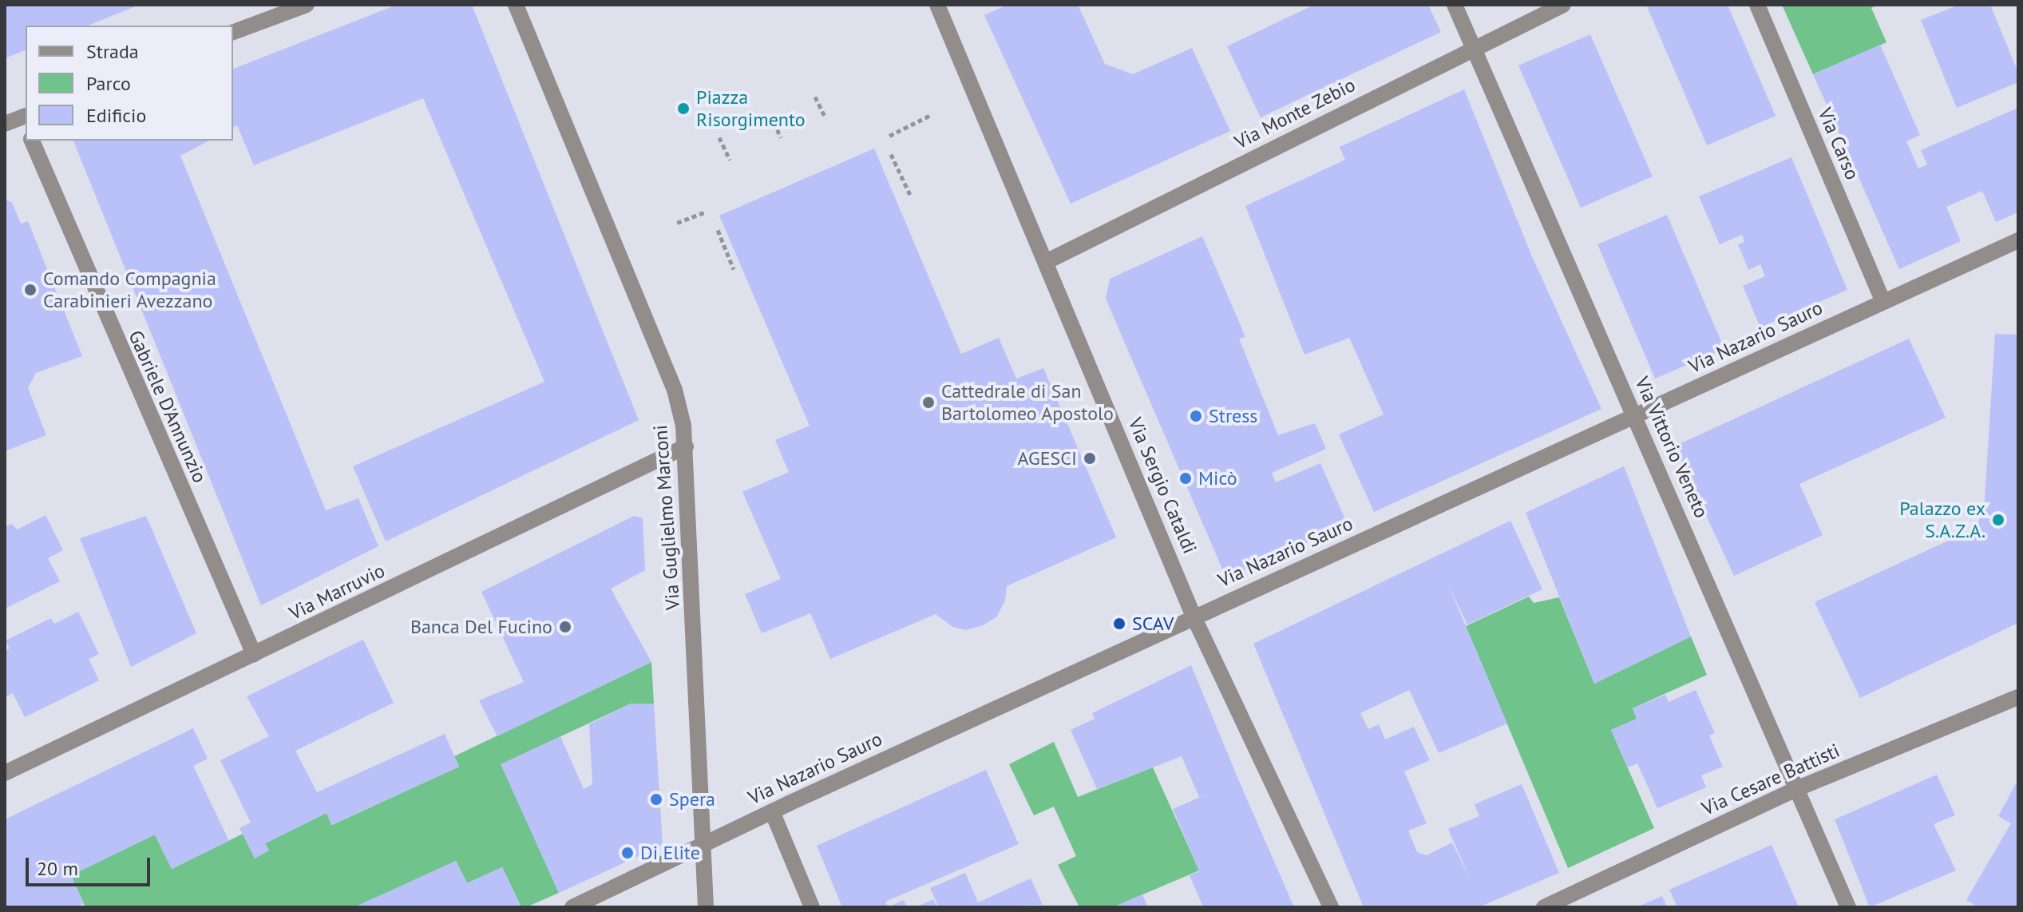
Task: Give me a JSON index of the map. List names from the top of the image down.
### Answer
{
  "streets": {
    "street": [
      "Via Monte Zebio",
      "Via Carso",
      "Via Nazario Sauro",
      "Gabriele D'Annunzio",
      "Via Vittorio Veneto",
      "Via Sergio Cataldi",
      "Via Guglielmo Marconi",
      "Via Marruvio",
      "Via Cesare Battisti"
    ]
  },
  "crossings": [
    ["Via Monte Zebio", "Via Vittorio Veneto"],
    ["Via Monte Zebio", "Via Sergio Cataldi"],
    ["Via Carso", "Via Nazario Sauro"],
    ["Via Nazario Sauro", "Via Vittorio Veneto"],
    ["Via Nazario Sauro", "Via Sergio Cataldi"],
    ["Via Nazario Sauro", "Via Guglielmo Marconi"],
    ["Gabriele D'Annunzio", "Via Marruvio"],
    ["Via Vittorio Veneto", "Via Cesare Battisti"],
    ["Via Guglielmo Marconi", "Via Marruvio"]
  ],
  "places": [
    "Piazza Risorgimento",
    "Comando Compagnia Carabinieri Avezzano",
    "Cattedrale di San Bartolomeo Apostolo",
    "Stress",
    "AGESCI",
    "Micò",
    "Palazzo ex S.A.Z.A.",
    "SCAV",
    "Banca Del Fucino",
    "Spera",
    "Di Elite"
  ],
  "legend": ["Strada", "Parco", "Edificio"],
  "scale_bar": "20 m"
}
